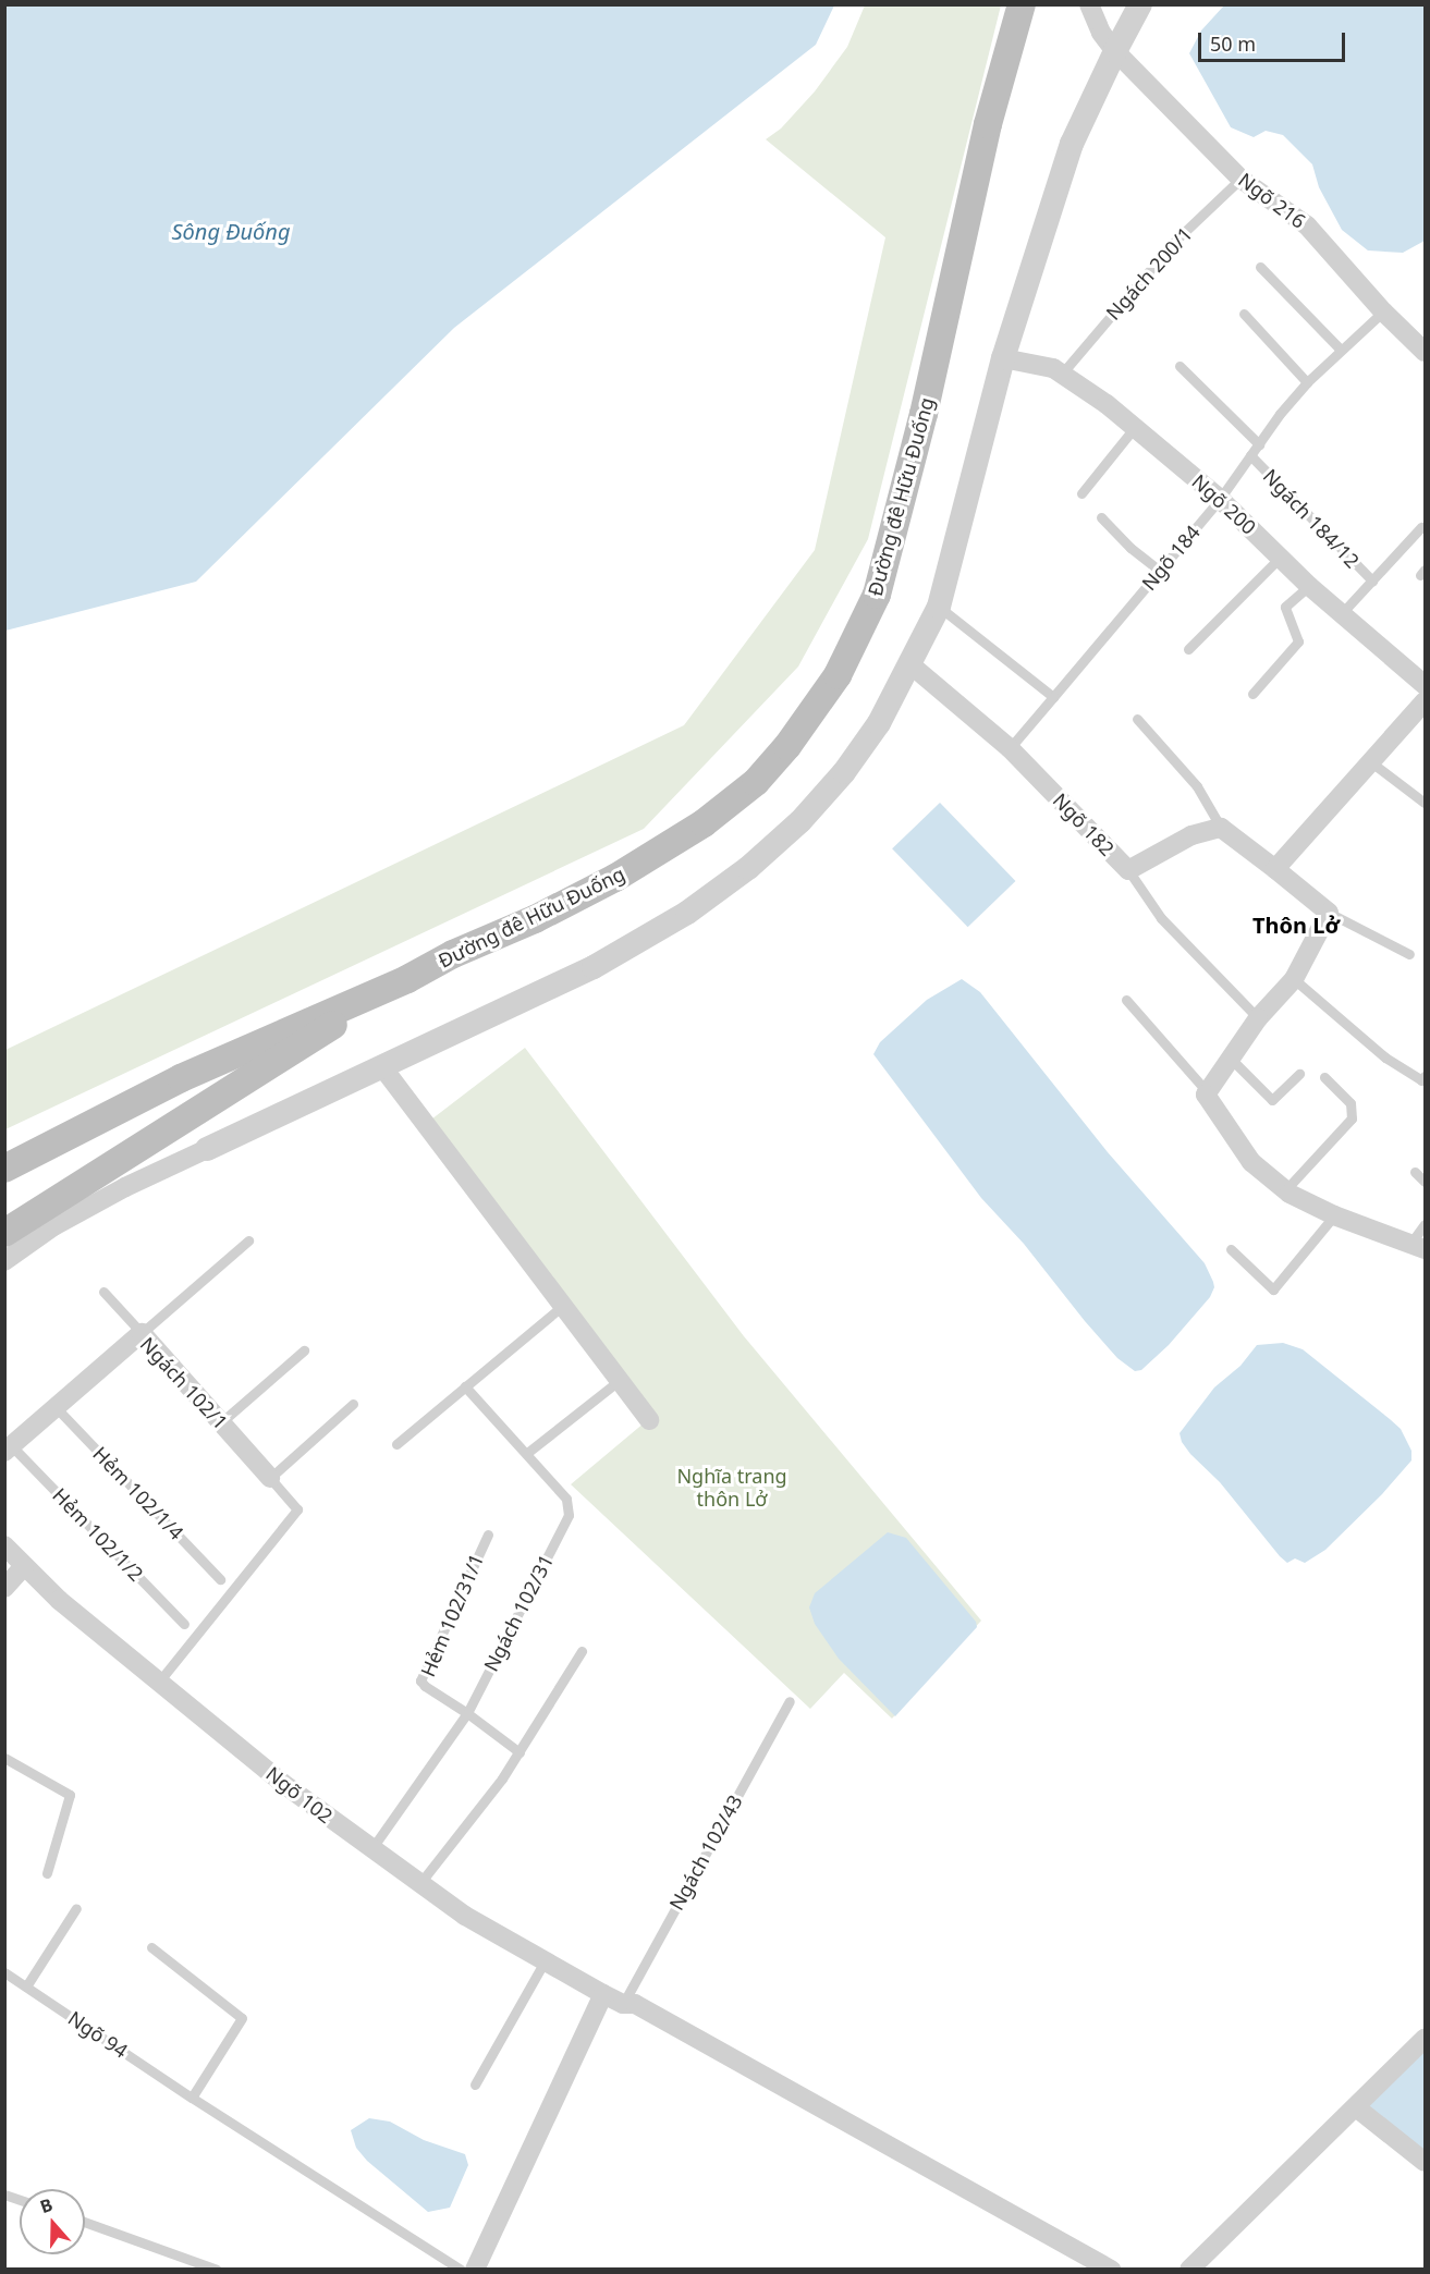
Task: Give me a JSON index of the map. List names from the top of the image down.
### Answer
{
  "streets": {
    "main road": ["Đường đê Hữu Đuống"],
    "street": [
      "Ngõ 216",
      "Ngõ 200",
      "Ngõ 182",
      "Ngách 102/1",
      "Ngõ 102"
    ],
    "lane": [
      "Ngách 200/1",
      "Ngách 184/12",
      "Ngõ 184",
      "Hẻm 102/1/4",
      "Hẻm 102/1/2",
      "Ngách 102/31",
      "Hẻm 102/31/1",
      "Ngách 102/43",
      "Ngõ 94"
    ]
  },
  "crossings": [
    ["Ngõ 216", "Ngách 200/1"],
    ["Ngõ 216", "Ngõ 184"],
    ["Ngách 200/1", "Ngõ 200"],
    ["Ngõ 200", "Ngõ 184"],
    ["Ngách 184/12", "Ngõ 184"],
    ["Ngõ 184", "Ngõ 182"],
    ["Ngách 102/1", "Hẻm 102/1/4"],
    ["Ngách 102/1", "Hẻm 102/1/2"],
    ["Ngách 102/31", "Hẻm 102/31/1"],
    ["Ngách 102/31", "Ngõ 102"],
    ["Ngõ 102", "Ngách 102/43"]
  ],
  "districts": ["Thôn Lở"],
  "water": ["Sông Đuống"],
  "parks": ["Nghĩa trang thôn Lở"],
  "scale_bar": "50 m",
  "north": "top"
}
